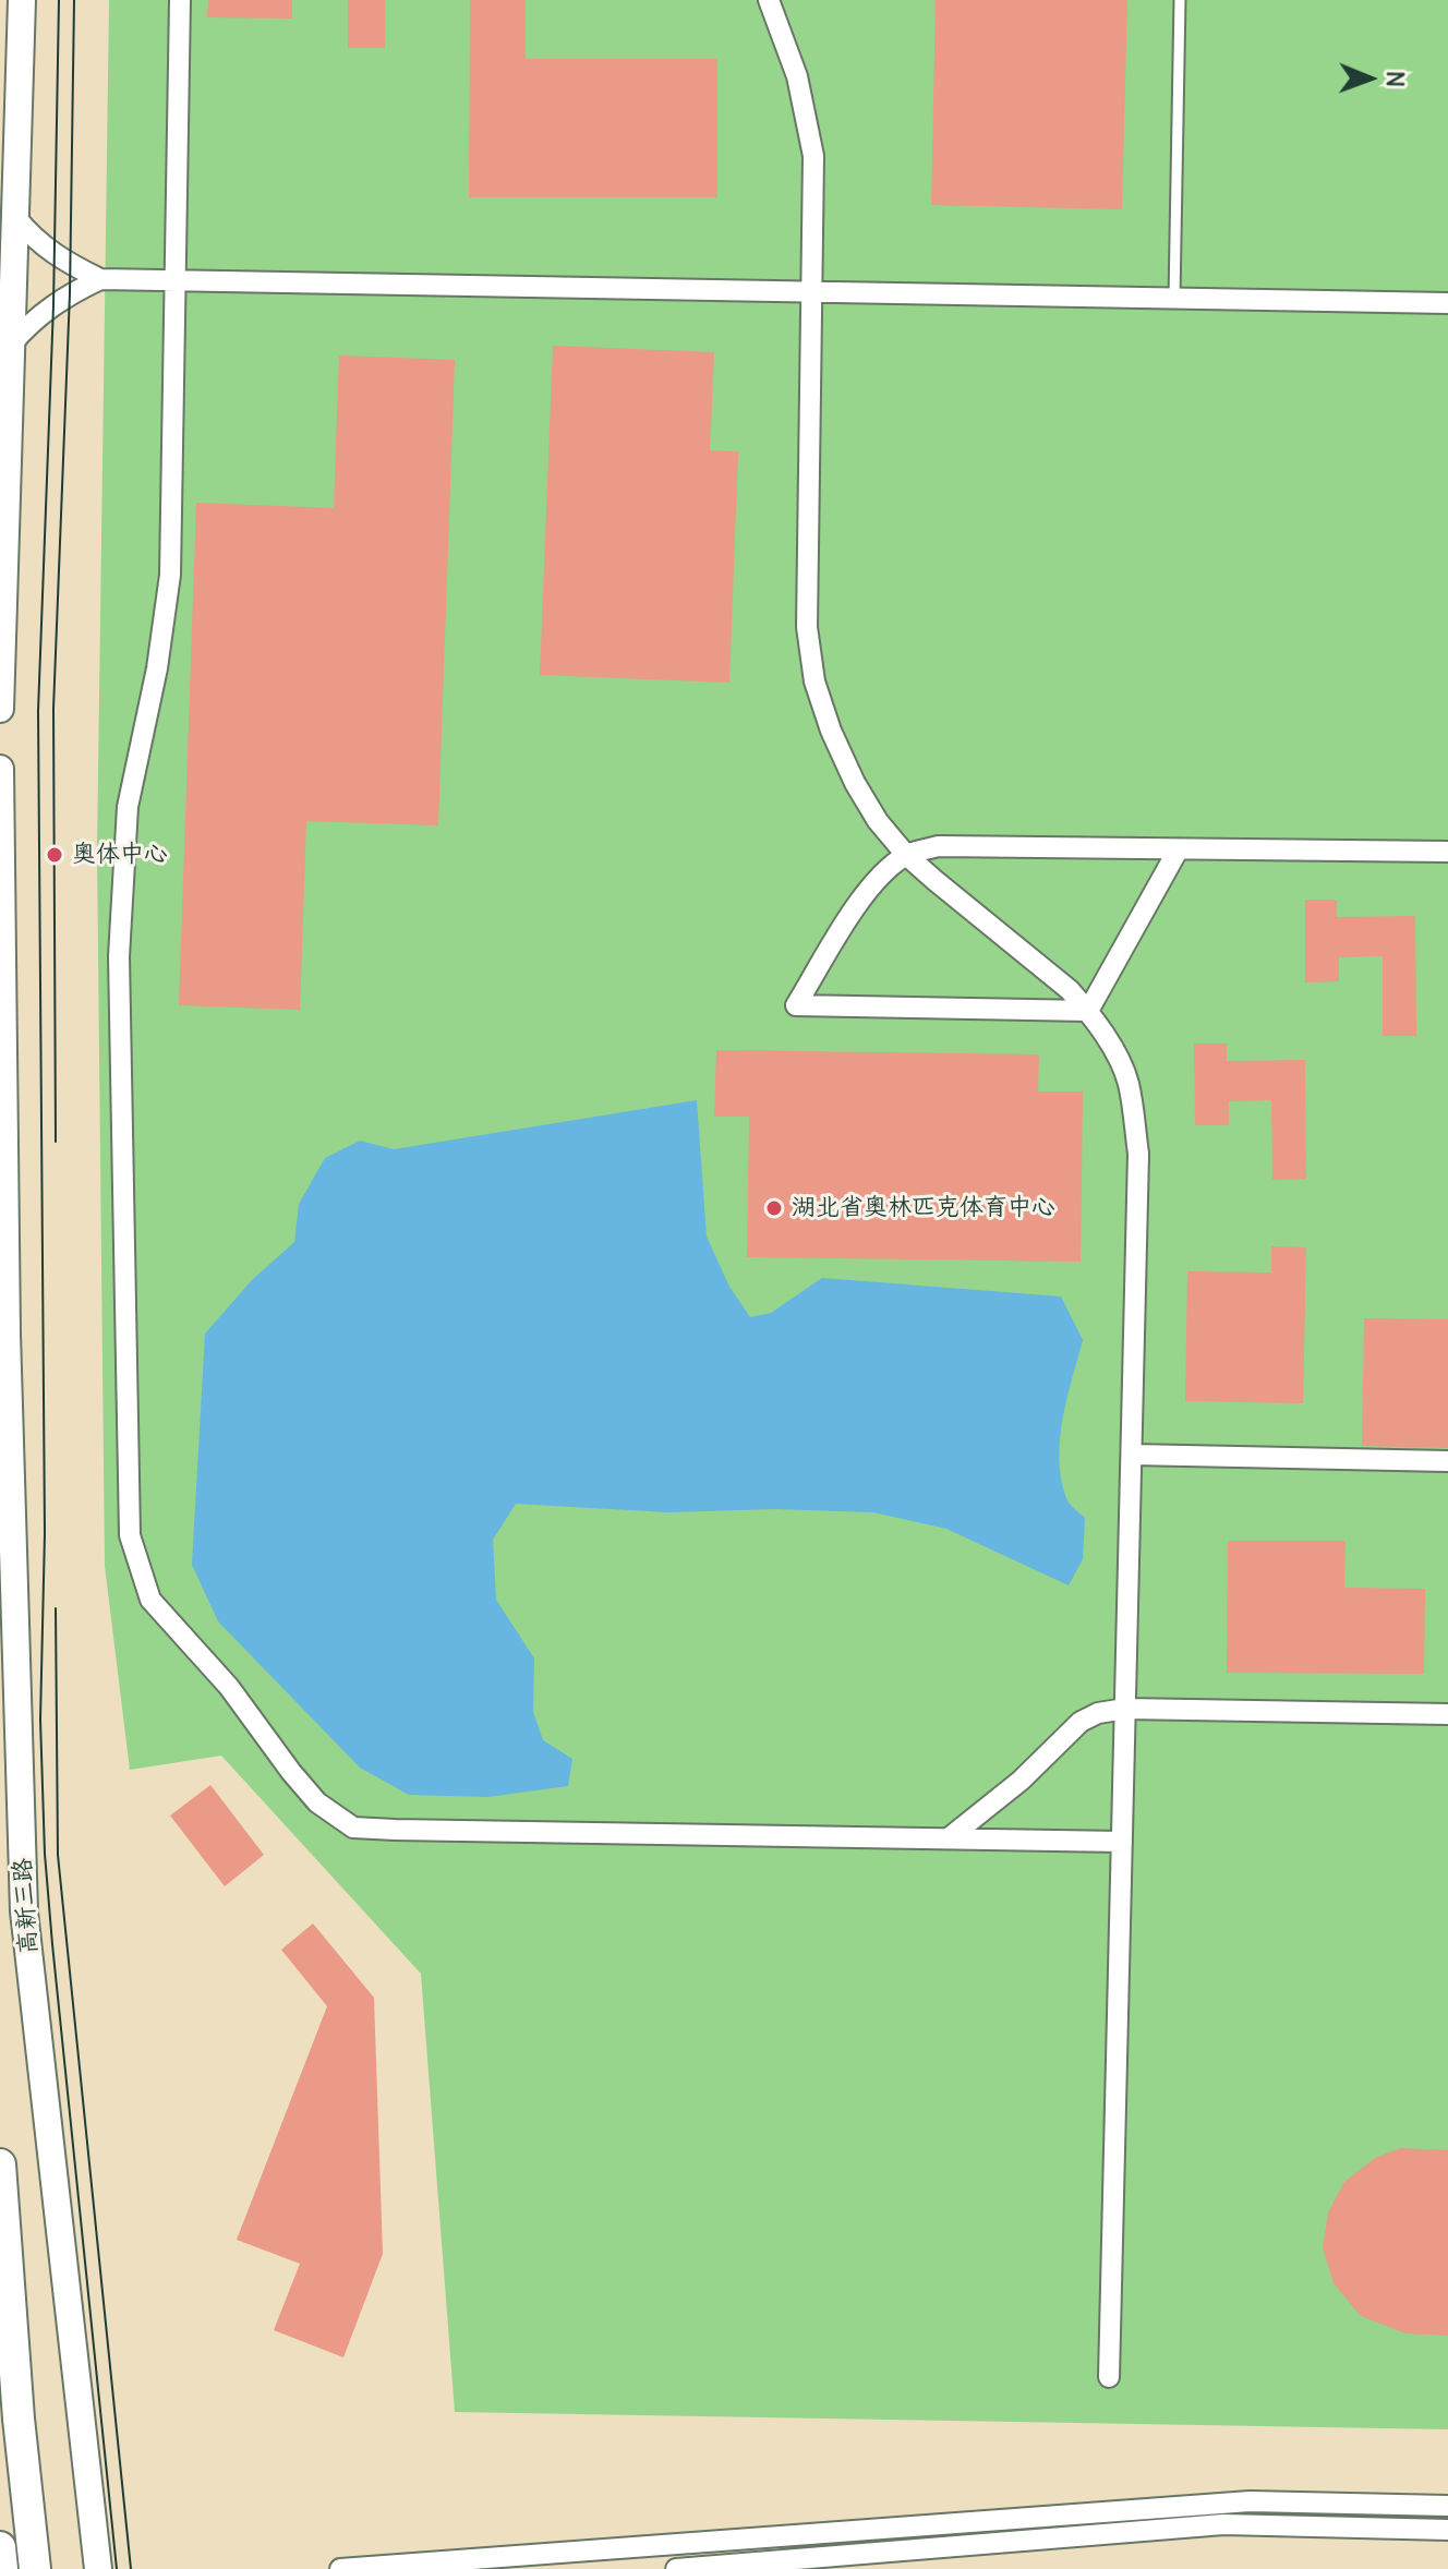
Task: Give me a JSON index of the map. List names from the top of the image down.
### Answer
{
  "streets": {
    "main road": ["高新三路"]
  },
  "places": ["奥体中心", "湖北省奥林匹克体育中心"],
  "north": "right"
}
